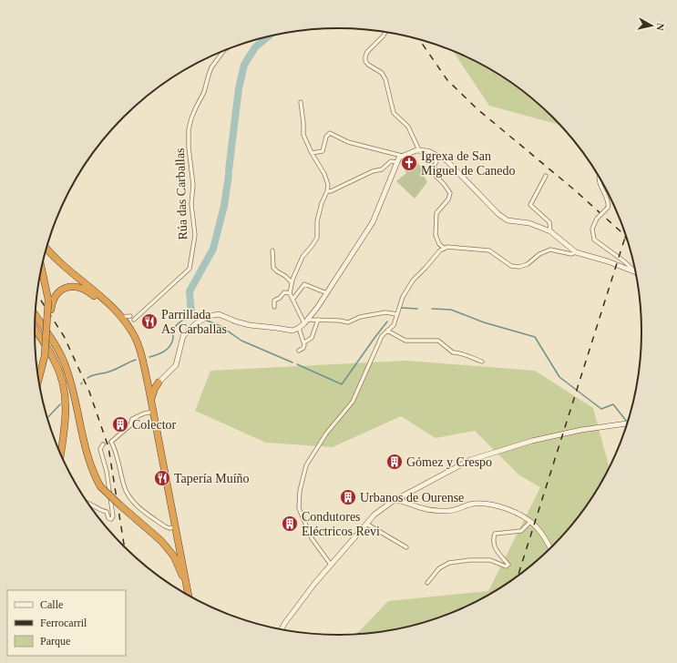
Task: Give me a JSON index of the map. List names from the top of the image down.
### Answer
{
  "streets": {
    "street": ["Rúa das Carballas"]
  },
  "places": {
    "church": ["Igrexa de San Miguel de Canedo"],
    "restaurant": ["Parrillada As Carballas", "Tapería Muíño"],
    "building": [
      "Colector",
      "Gómez y Crespo",
      "Urbanos de Ourense",
      "Condutores Eléctricos Revi"
    ]
  },
  "legend": ["Calle", "Ferrocarril", "Parque"],
  "north": "right"
}
